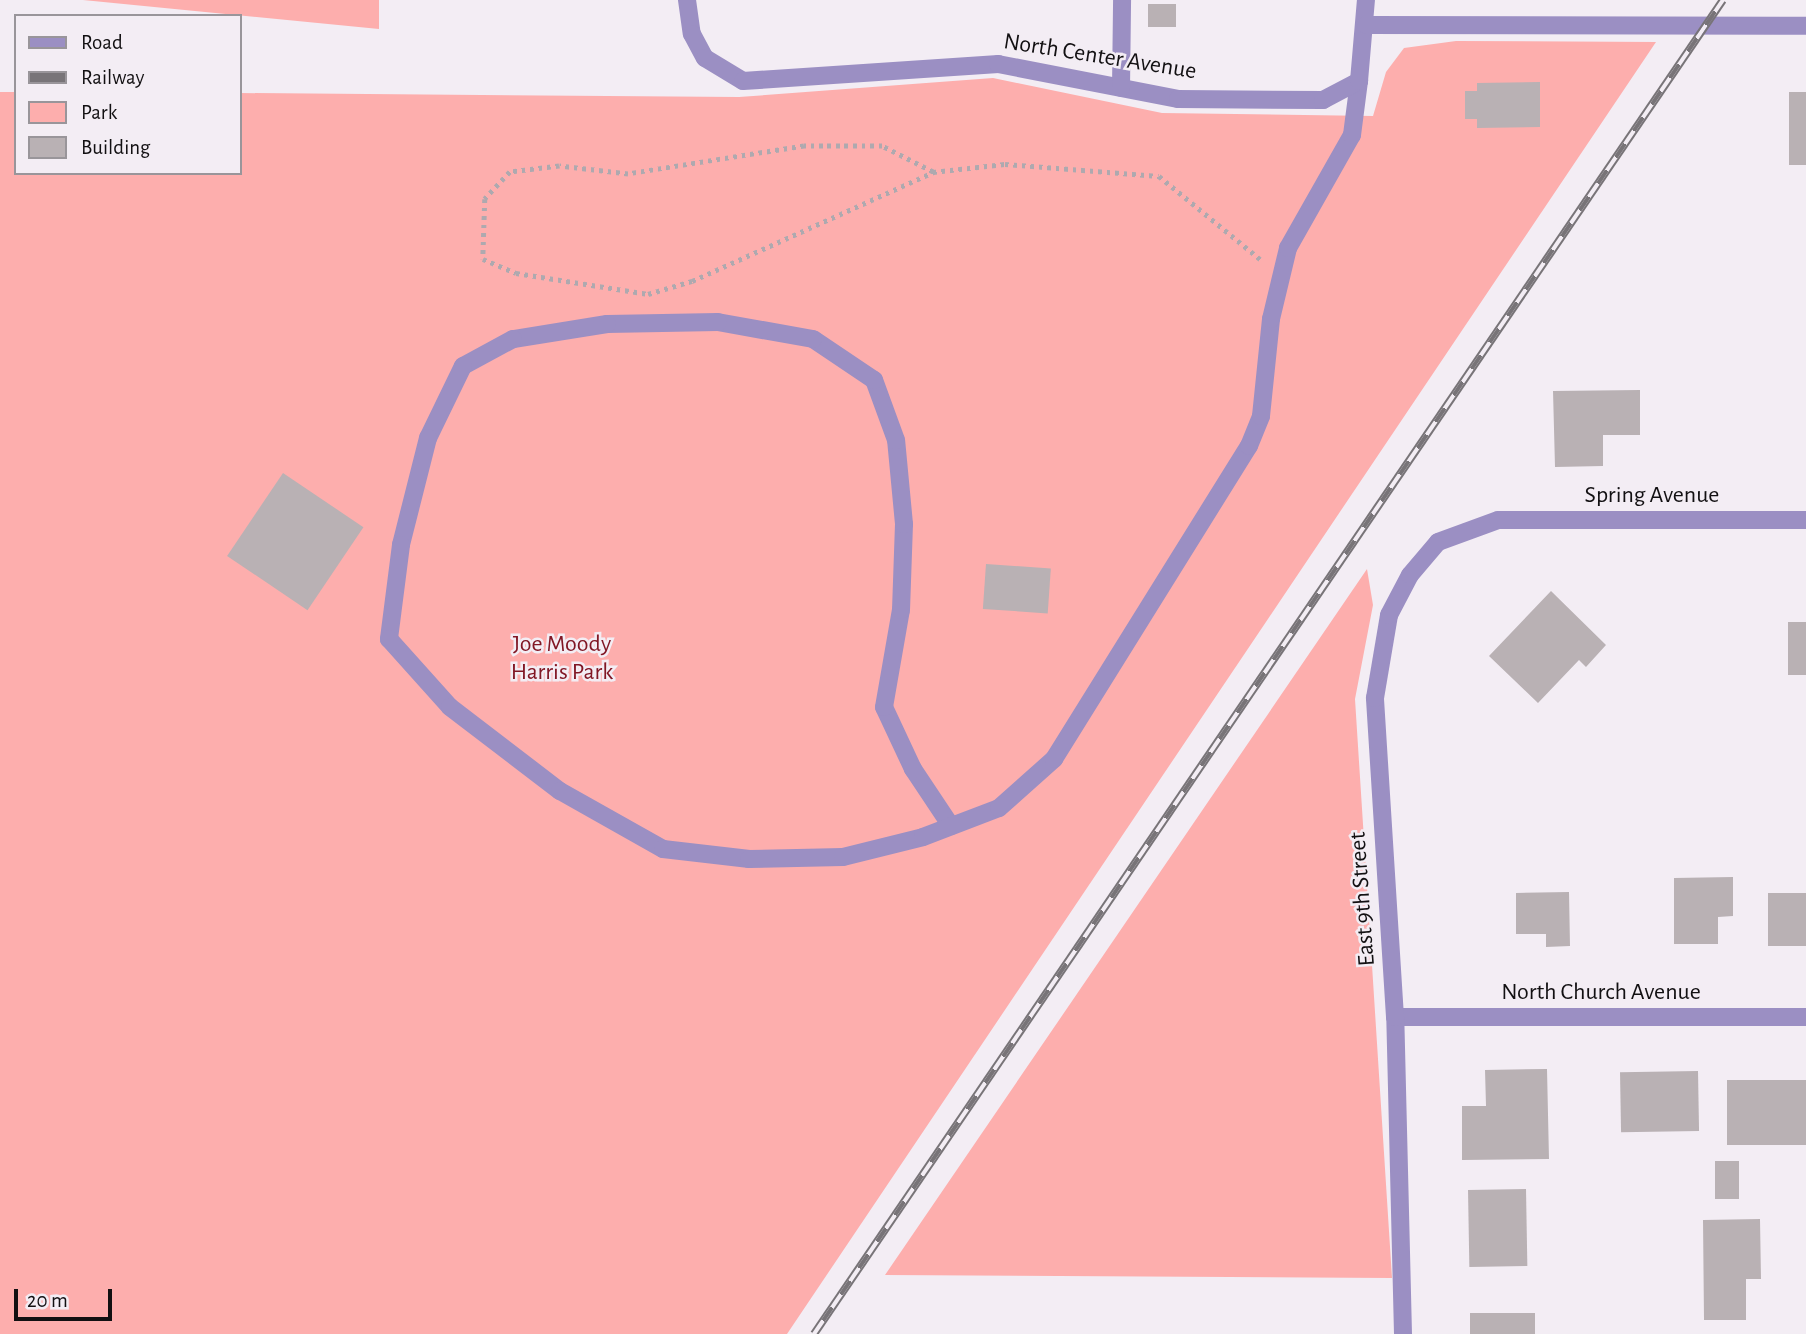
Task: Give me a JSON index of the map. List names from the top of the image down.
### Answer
{
  "streets": {
    "street": [
      "North Center Avenue",
      "Spring Avenue",
      "East 9th Street",
      "North Church Avenue"
    ]
  },
  "crossings": [
    ["Spring Avenue", "East 9th Street"],
    ["East 9th Street", "North Church Avenue"]
  ],
  "parks": ["Joe Moody Harris Park"],
  "legend": [
    "Road",
    "Railway",
    "Park",
    "Building"
  ],
  "scale_bar": "20 m"
}
